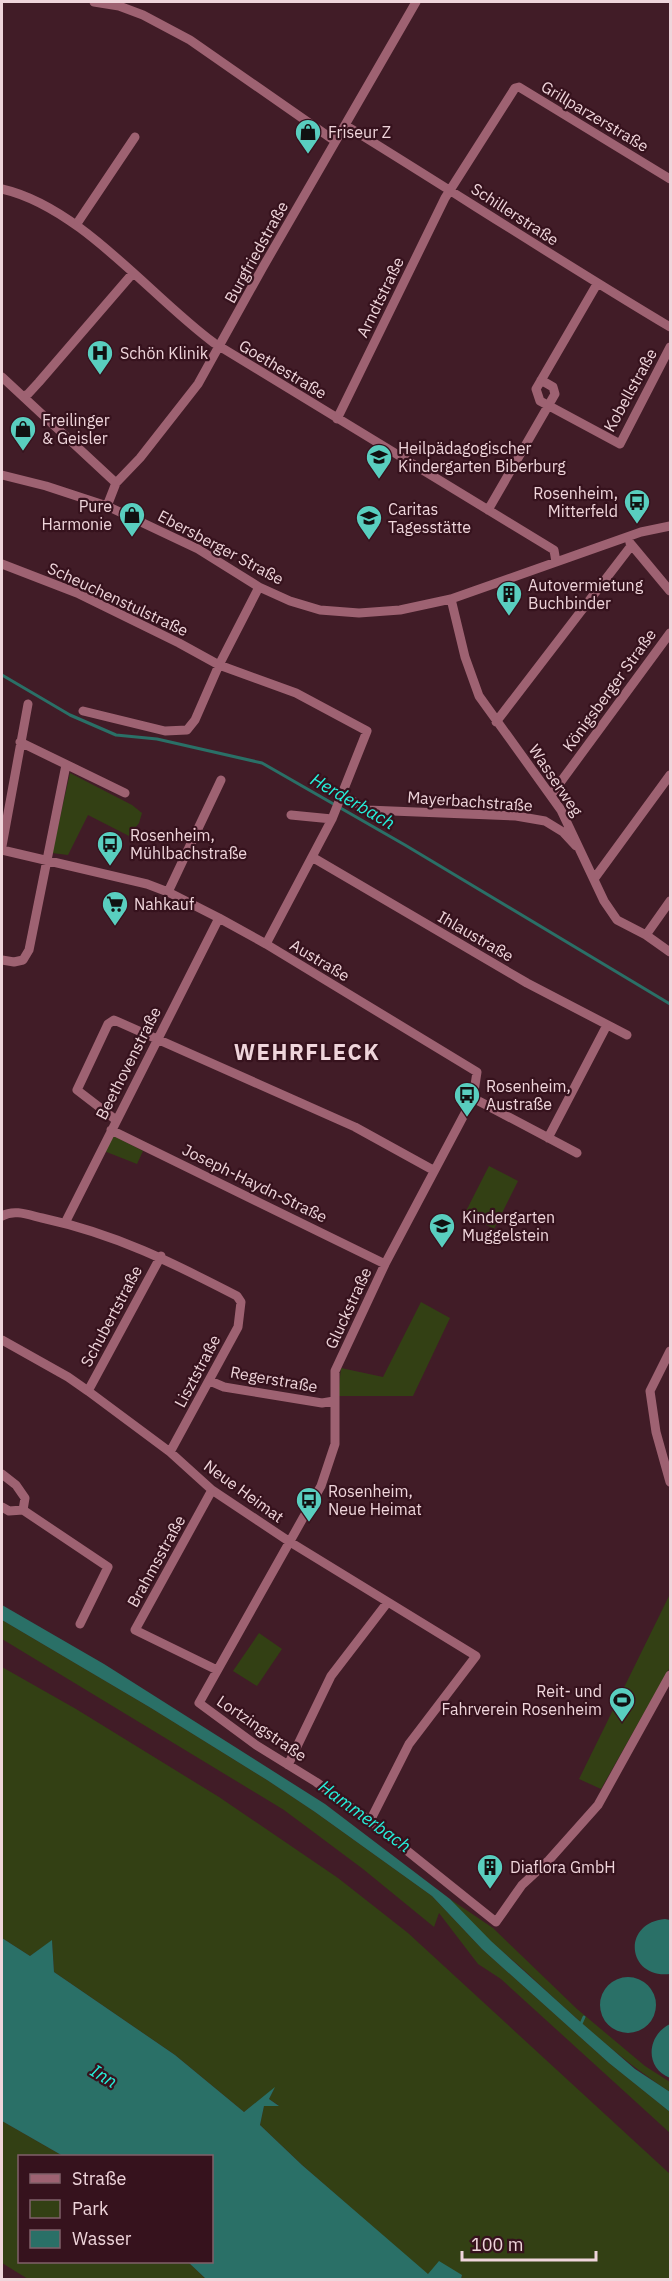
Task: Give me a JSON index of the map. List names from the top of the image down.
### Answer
{
  "streets": {
    "street": [
      "Grillparzerstraße",
      "Schillerstraße",
      "Burgfriedstraße",
      "Arndtstraße",
      "Goethestraße",
      "Kobellstraße",
      "Ebersberger Straße",
      "Scheuchenstulstraße",
      "Königsberger Straße",
      "Wasserweg",
      "Mayerbachstraße",
      "Ihlaustraße",
      "Austraße",
      "Beethovenstraße",
      "Joseph-Haydn-Straße",
      "Gluckstraße",
      "Schubertstraße",
      "Lisztstraße",
      "Regerstraße",
      "Neue Heimat",
      "Brahmsstraße",
      "Lortzingstraße"
    ]
  },
  "crossings": [
    ["Grillparzerstraße", "Schillerstraße"],
    ["Grillparzerstraße", "Arndtstraße"],
    ["Schillerstraße", "Burgfriedstraße"],
    ["Schillerstraße", "Arndtstraße"],
    ["Burgfriedstraße", "Goethestraße"],
    ["Burgfriedstraße", "Ebersberger Straße"],
    ["Arndtstraße", "Goethestraße"],
    ["Goethestraße", "Ebersberger Straße"],
    ["Ebersberger Straße", "Wasserweg"],
    ["Königsberger Straße", "Wasserweg"],
    ["Wasserweg", "Mayerbachstraße"],
    ["Austraße", "Beethovenstraße"],
    ["Austraße", "Gluckstraße"],
    ["Beethovenstraße", "Joseph-Haydn-Straße"],
    ["Joseph-Haydn-Straße", "Gluckstraße"],
    ["Gluckstraße", "Regerstraße"],
    ["Gluckstraße", "Neue Heimat"],
    ["Gluckstraße", "Brahmsstraße"],
    ["Gluckstraße", "Lortzingstraße"],
    ["Schubertstraße", "Lisztstraße"],
    ["Schubertstraße", "Neue Heimat"],
    ["Lisztstraße", "Regerstraße"],
    ["Lisztstraße", "Neue Heimat"],
    ["Neue Heimat", "Brahmsstraße"],
    ["Neue Heimat", "Lortzingstraße"]
  ],
  "districts": ["WEHRFLECK"],
  "water": ["Herderbach", "Hammerbach", "Inn"],
  "places": {
    "shop": ["Friseur Z", "Freilinger & Geisler", "Pure Harmonie"],
    "hospital": ["Schön Klinik"],
    "school or university": ["Heilpädagogischer Kindergarten Biberburg", "Caritas Tagesstätte", "Kindergarten Muggelstein"],
    "bus stop": [
      "Rosenheim, Mitterfeld",
      "Rosenheim, Mühlbachstraße",
      "Rosenheim, Austraße",
      "Rosenheim, Neue Heimat"
    ],
    "building": ["Autovermietung Buchbinder", "Diaflora GmbH"],
    "supermarket": ["Nahkauf"],
    "sports": ["Reit- und Fahrverein Rosenheim"]
  },
  "legend": ["Straße", "Park", "Wasser"],
  "scale_bar": "100 m"
}
